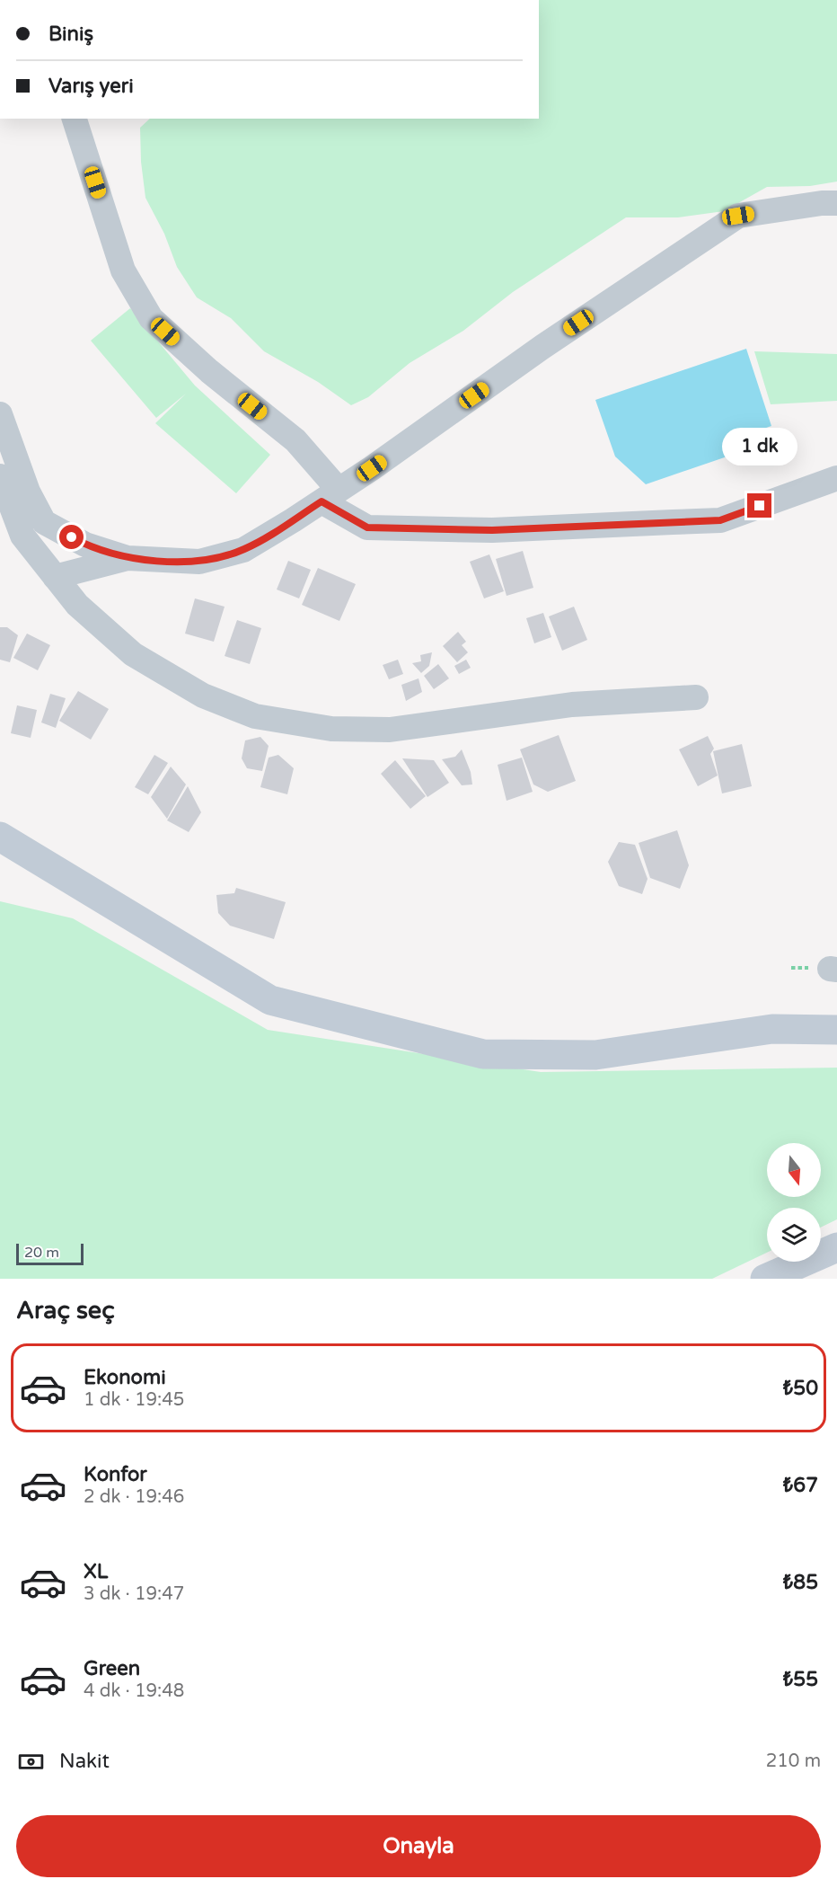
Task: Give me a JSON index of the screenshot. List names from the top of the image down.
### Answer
{
  "scale_bar": "20 m",
  "north": "bottom",
  "page": {
    "banner": ["Biniş", "Varış yeri"],
    "bubble": "1 dk",
    "scale": "20 m",
    "heading": "Araç seç",
    "list": [
      {
        "name": "Ekonomi",
        "note": "1 dk · 19:45",
        "value": "₺50"
      },
      {
        "name": "Konfor",
        "note": "2 dk · 19:46",
        "value": "₺67"
      },
      {
        "name": "XL",
        "note": "3 dk · 19:47",
        "value": "₺85"
      },
      {
        "name": "Green",
        "note": "4 dk · 19:48",
        "value": "₺55"
      }
    ],
    "pay": ["Nakit", "210 m"],
    "buttons": "Onayla"
  }
}
